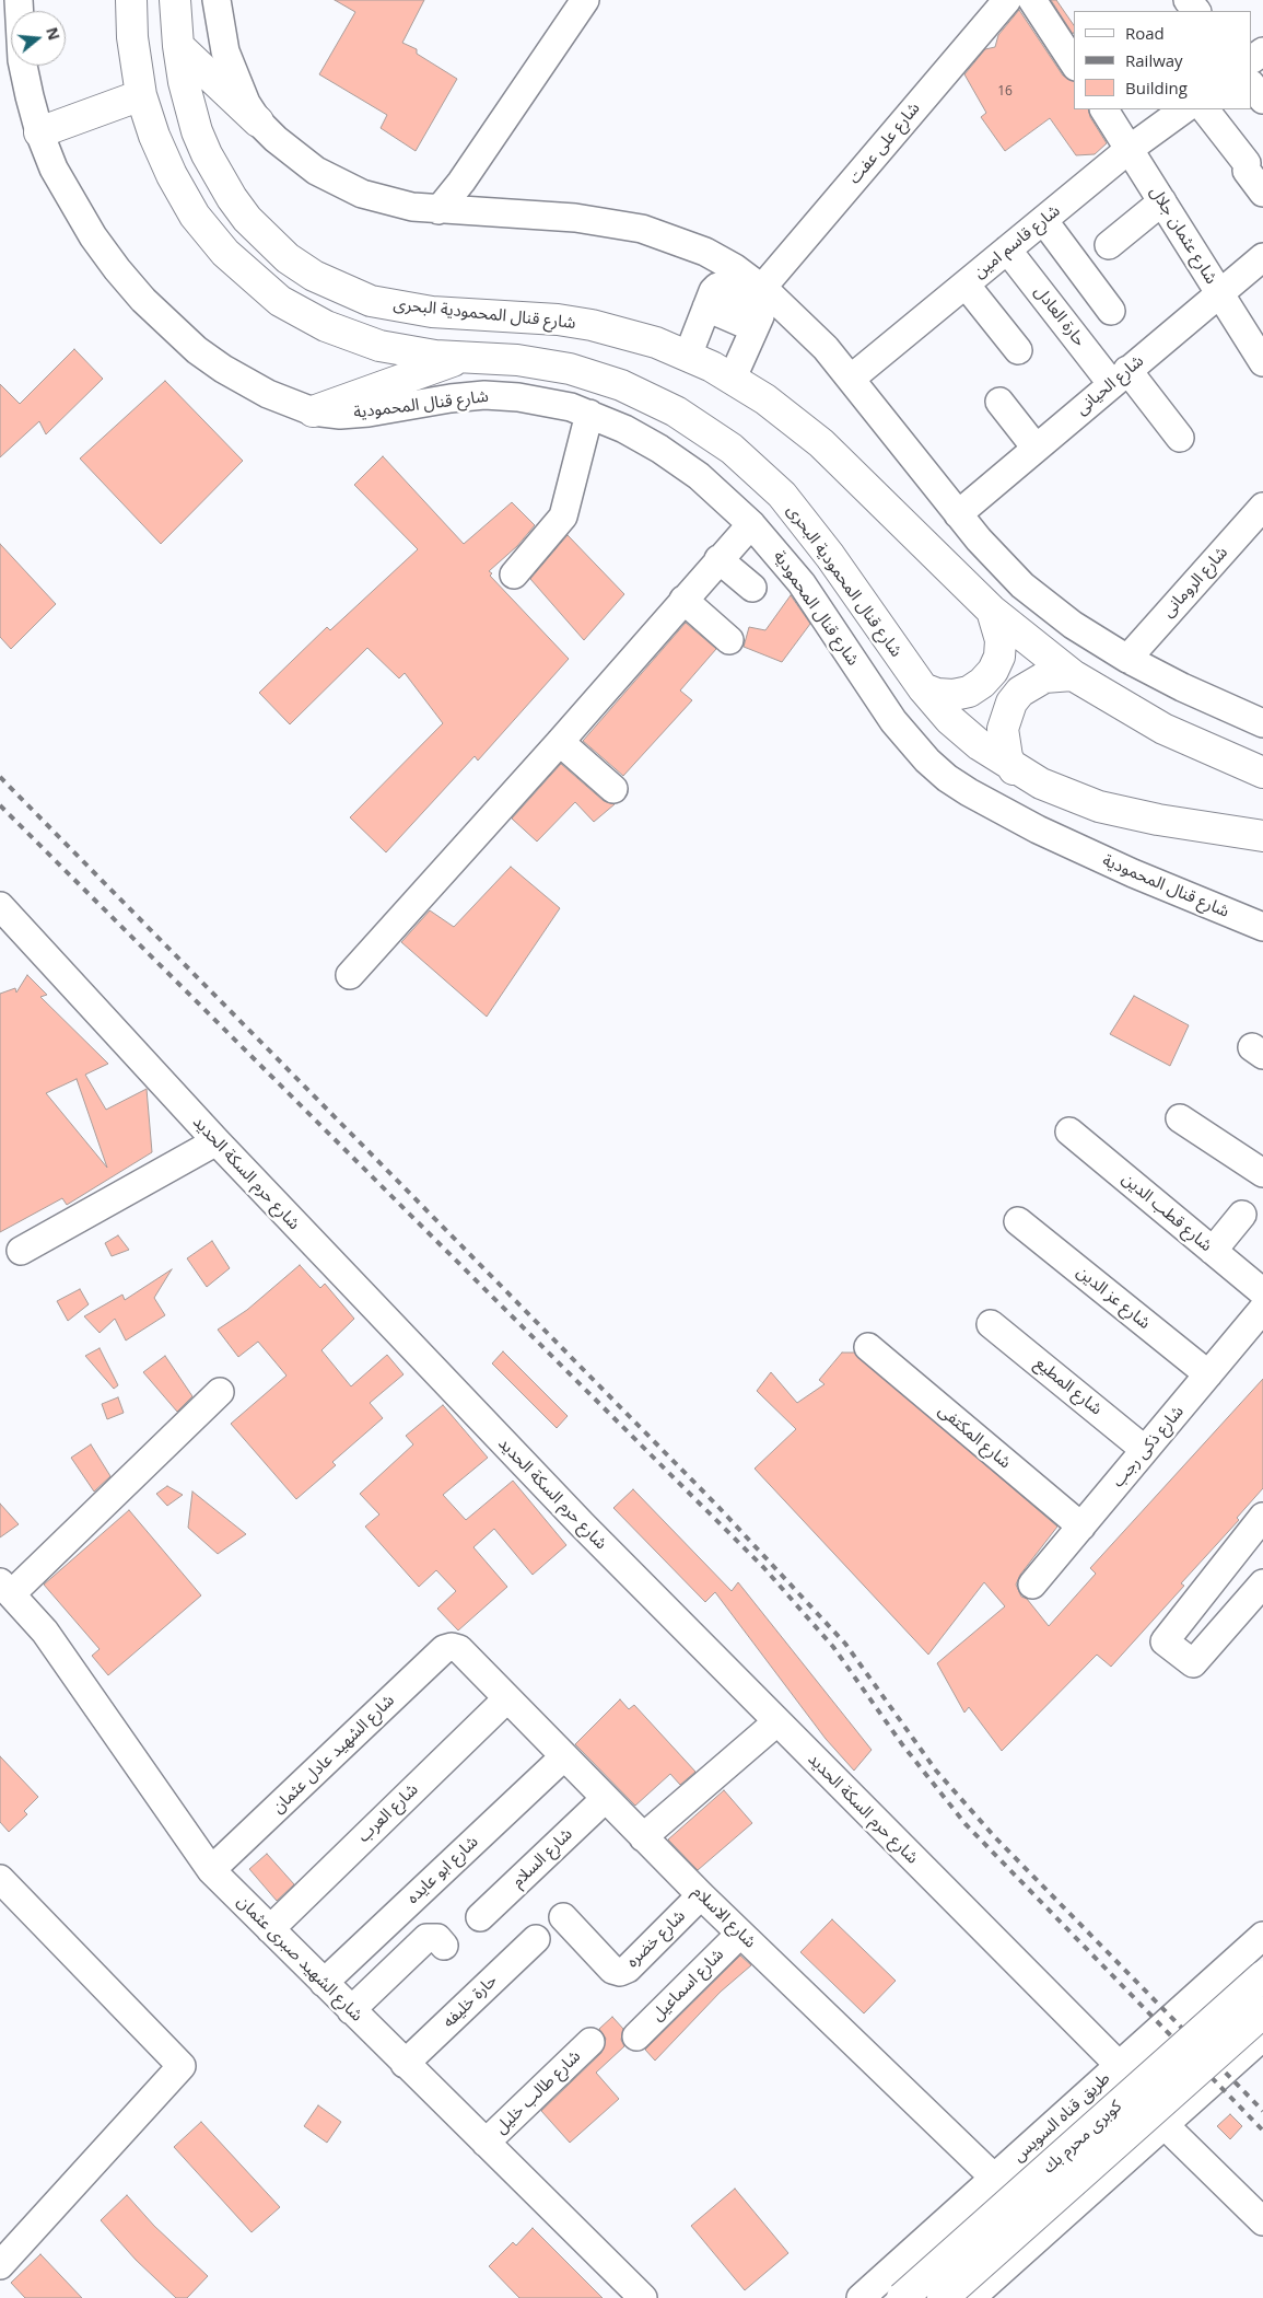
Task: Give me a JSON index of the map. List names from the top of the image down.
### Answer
{
  "streets": {
    "main road": ["شارع قنال المحمودية البحرى", "كوبرى محرم بك"],
    "street": [
      "شارع على عفت",
      "شارع عثمان جلال",
      "شارع قاسم امين",
      "حارة العادل",
      "شارع الحيانى",
      "شارع قنال المحمودية",
      "شارع الرومانى",
      "شارع حرم السكة الحديد",
      "شارع قطب الدين",
      "شارع عز الدين",
      "شارع المطيع",
      "شارع المكتفى",
      "شارع ذكى رجب",
      "شارع الشهيد عادل عثمان",
      "شارع العرب",
      "شارع السلام",
      "شارع ابو عايده",
      "شارع الاسلام",
      "شارع خضره",
      "شارع الشهيد صبرى عثمان",
      "شارع اسماعيل",
      "حارة خليفه",
      "شارع طالب خليل",
      "طريق قناه السويس"
    ]
  },
  "crossings": [
    ["شارع على عفت", "شارع قنال المحمودية البحرى"],
    ["شارع عثمان جلال", "شارع قاسم امين"],
    ["شارع عثمان جلال", "شارع الحيانى"],
    ["شارع قاسم امين", "حارة العادل"],
    ["حارة العادل", "شارع الحيانى"],
    ["شارع حرم السكة الحديد", "طريق قناه السويس"],
    ["شارع عز الدين", "شارع ذكى رجب"],
    ["شارع المطيع", "شارع ذكى رجب"],
    ["شارع المكتفى", "شارع ذكى رجب"],
    ["شارع الشهيد عادل عثمان", "شارع الاسلام"],
    ["شارع الشهيد عادل عثمان", "شارع الشهيد صبرى عثمان"],
    ["شارع العرب", "شارع الاسلام"],
    ["شارع العرب", "شارع الشهيد صبرى عثمان"],
    ["شارع السلام", "شارع الاسلام"],
    ["شارع ابو عايده", "شارع الاسلام"],
    ["شارع ابو عايده", "شارع الشهيد صبرى عثمان"],
    ["شارع الاسلام", "شارع خضره"],
    ["شارع الاسلام", "شارع اسماعيل"],
    ["شارع الاسلام", "طريق قناه السويس"],
    ["شارع الشهيد صبرى عثمان", "حارة خليفه"],
    ["شارع الشهيد صبرى عثمان", "شارع طالب خليل"]
  ],
  "house_numbers": ["16"],
  "legend": ["Road", "Railway", "Building"],
  "north": "right"
}
